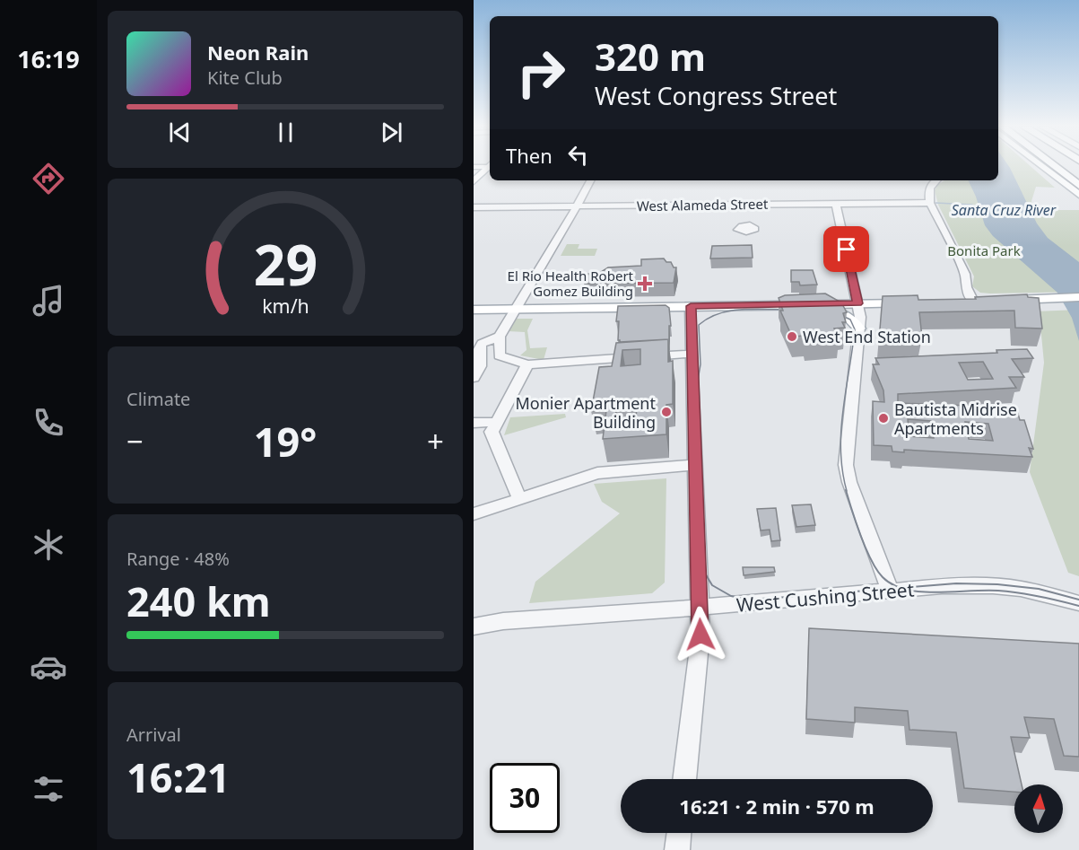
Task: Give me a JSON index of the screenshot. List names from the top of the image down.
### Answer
{
  "streets": {
    "street": ["West Alameda Street", "West Cushing Street"]
  },
  "water": ["Santa Cruz River"],
  "parks": ["Bonita Park"],
  "places": {
    "health": ["El Rio Health Robert Gomez Building"],
    "other": ["West End Station", "Monier Apartment Building", "Bautista Midrise Apartments"]
  },
  "north": "top",
  "page": {
    "tabs": "16:19",
    "turn": ["320 m", "West Congress Street"],
    "song": ["Neon Rain", "Kite Club"],
    "then": "Then",
    "tile": [
      "Climate",
      ["Range · 48%", "240 km"],
      ["Arrival", "16:21"]
    ],
    "heat": ["−", "19°", "+"],
    "limit": "30",
    "trip": "16:21 · 2 min · 570 m",
    "gauge": ["29", "km/h"]
  }
}
